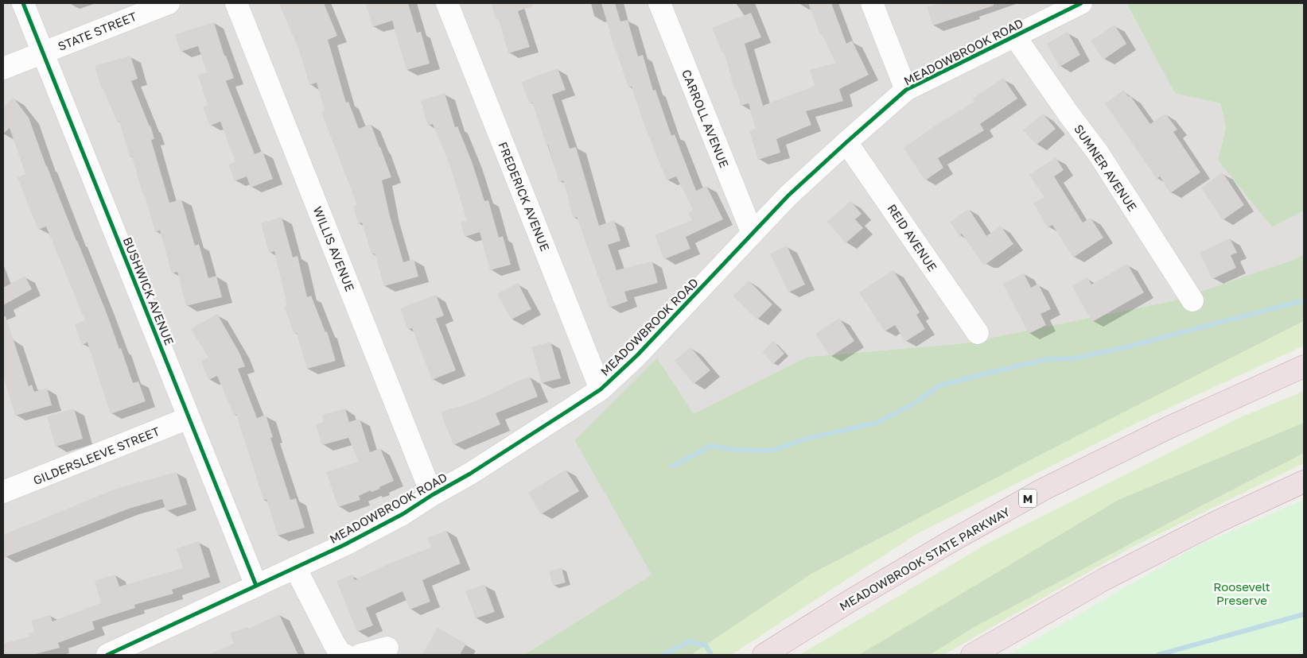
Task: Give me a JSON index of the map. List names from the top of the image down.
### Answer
{
  "streets": {
    "highway": ["M", "MEADOWBROOK STATE PARKWAY"],
    "street": [
      "STATE STREET",
      "MEADOWBROOK ROAD",
      "CARROLL AVENUE",
      "SUMNER AVENUE",
      "FREDERICK AVENUE",
      "REID AVENUE",
      "WILLIS AVENUE",
      "BUSHWICK AVENUE",
      "GILDERSLEEVE STREET"
    ]
  },
  "crossings": [
    ["STATE STREET", "BUSHWICK AVENUE"],
    ["MEADOWBROOK ROAD", "CARROLL AVENUE"],
    ["MEADOWBROOK ROAD", "SUMNER AVENUE"],
    ["MEADOWBROOK ROAD", "FREDERICK AVENUE"],
    ["MEADOWBROOK ROAD", "REID AVENUE"],
    ["MEADOWBROOK ROAD", "WILLIS AVENUE"],
    ["MEADOWBROOK ROAD", "BUSHWICK AVENUE"],
    ["BUSHWICK AVENUE", "GILDERSLEEVE STREET"]
  ],
  "parks": ["Roosevelt Preserve"]
}
